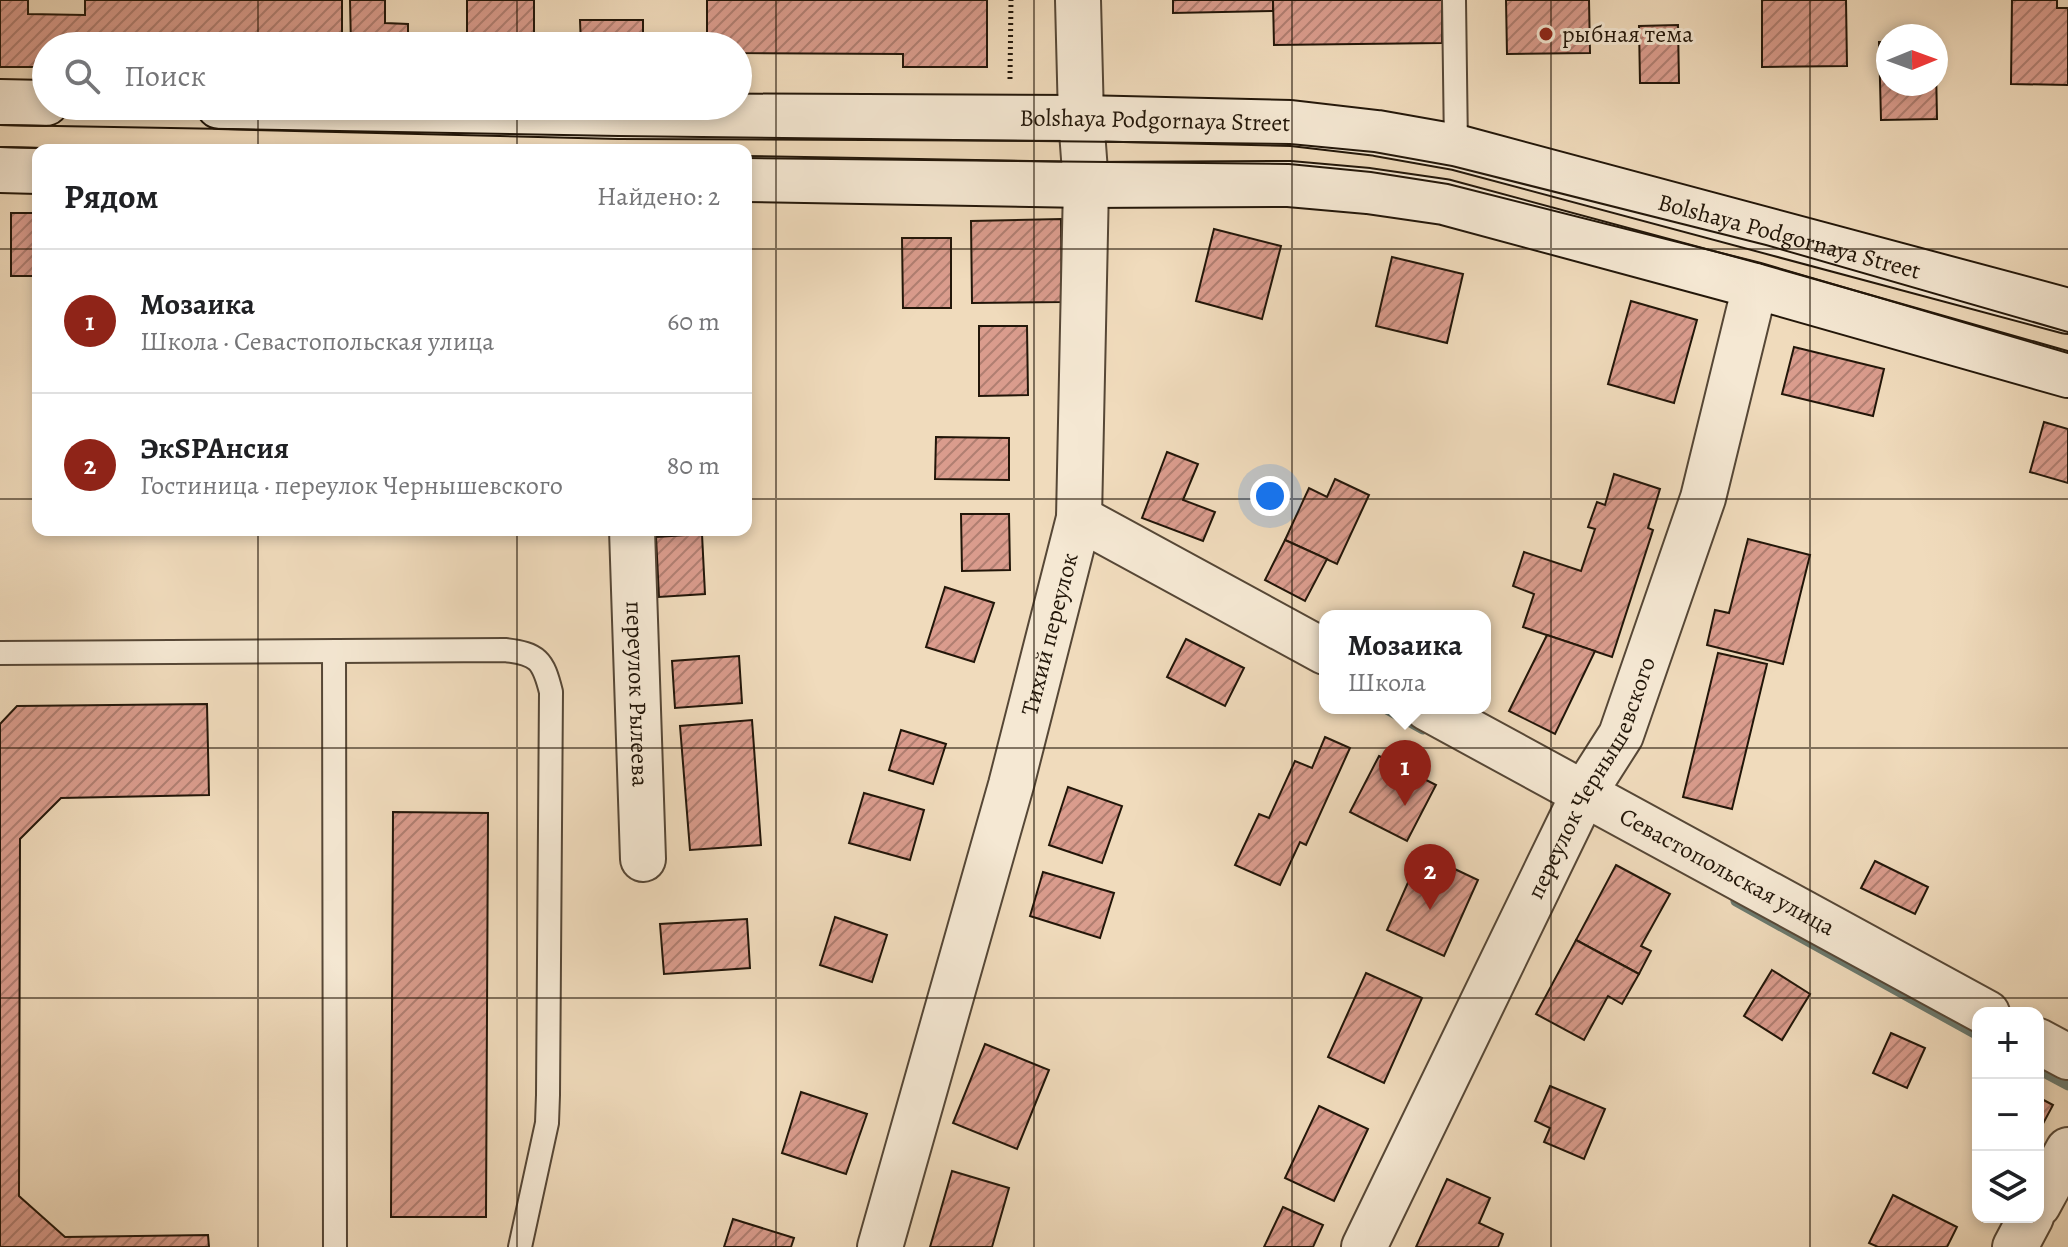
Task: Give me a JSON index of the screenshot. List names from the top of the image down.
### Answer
{
  "streets": {
    "street": [
      "Bolshaya Podgornaya Street",
      "Тихий переулок",
      "переулок Рылеева",
      "переулок Чернышевского",
      "Севастопольская улица"
    ]
  },
  "crossings": [
    ["Bolshaya Podgornaya Street", "Тихий переулок"],
    ["переулок Чернышевского", "Севастопольская улица"]
  ],
  "places": ["рыбная тема"],
  "north": "right",
  "page": {
    "search": "Поиск",
    "heading": ["Рядом", "Найдено: 2"],
    "list": [
      {
        "mark": "1",
        "name": "Мозаика",
        "note": "Школа · Севастопольская улица",
        "value": "60 m"
      },
      {
        "mark": "2",
        "name": "ЭкSPAнсия",
        "note": "Гостиница · переулок Чернышевского",
        "value": "80 m"
      }
    ],
    "popup": ["Мозаика", "Школа"],
    "pins": ["1", "2"],
    "map_buttons": ["+", "−"]
  }
}
